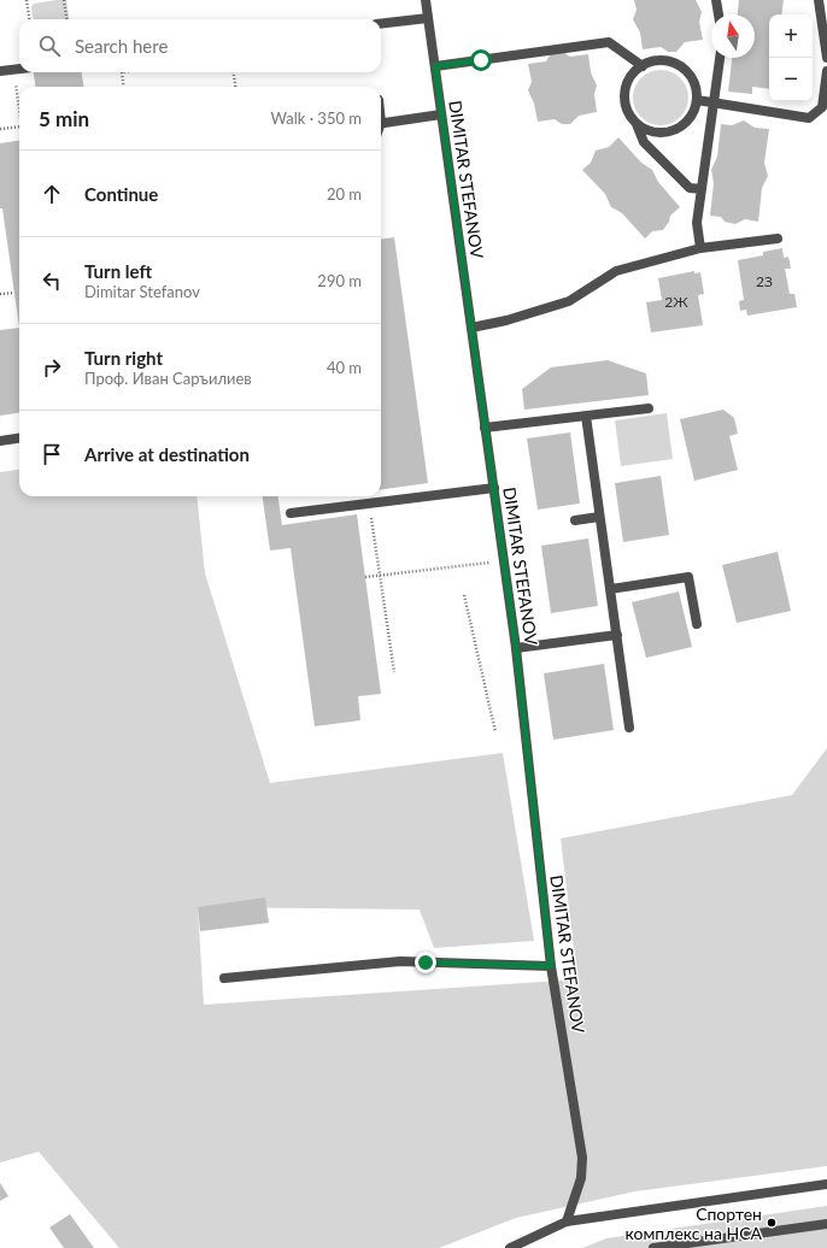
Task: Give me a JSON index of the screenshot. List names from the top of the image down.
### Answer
{
  "streets": {
    "street": ["DIMITAR STEFANOV"]
  },
  "places": ["Спортен комплекс на НСА"],
  "house_numbers": ["2З", "2Ж"],
  "north": "top",
  "page": {
    "map_buttons": ["+", "−"],
    "search": "Search here",
    "heading": ["5 min", "Walk · 350 m"],
    "list": [
      ["Continue", "20 m"],
      ["Turn left", "Dimitar Stefanov", "290 m"],
      ["Turn right", "Проф. Иван Саръилиев", "40 m"],
      "Arrive at destination"
    ]
  }
}
